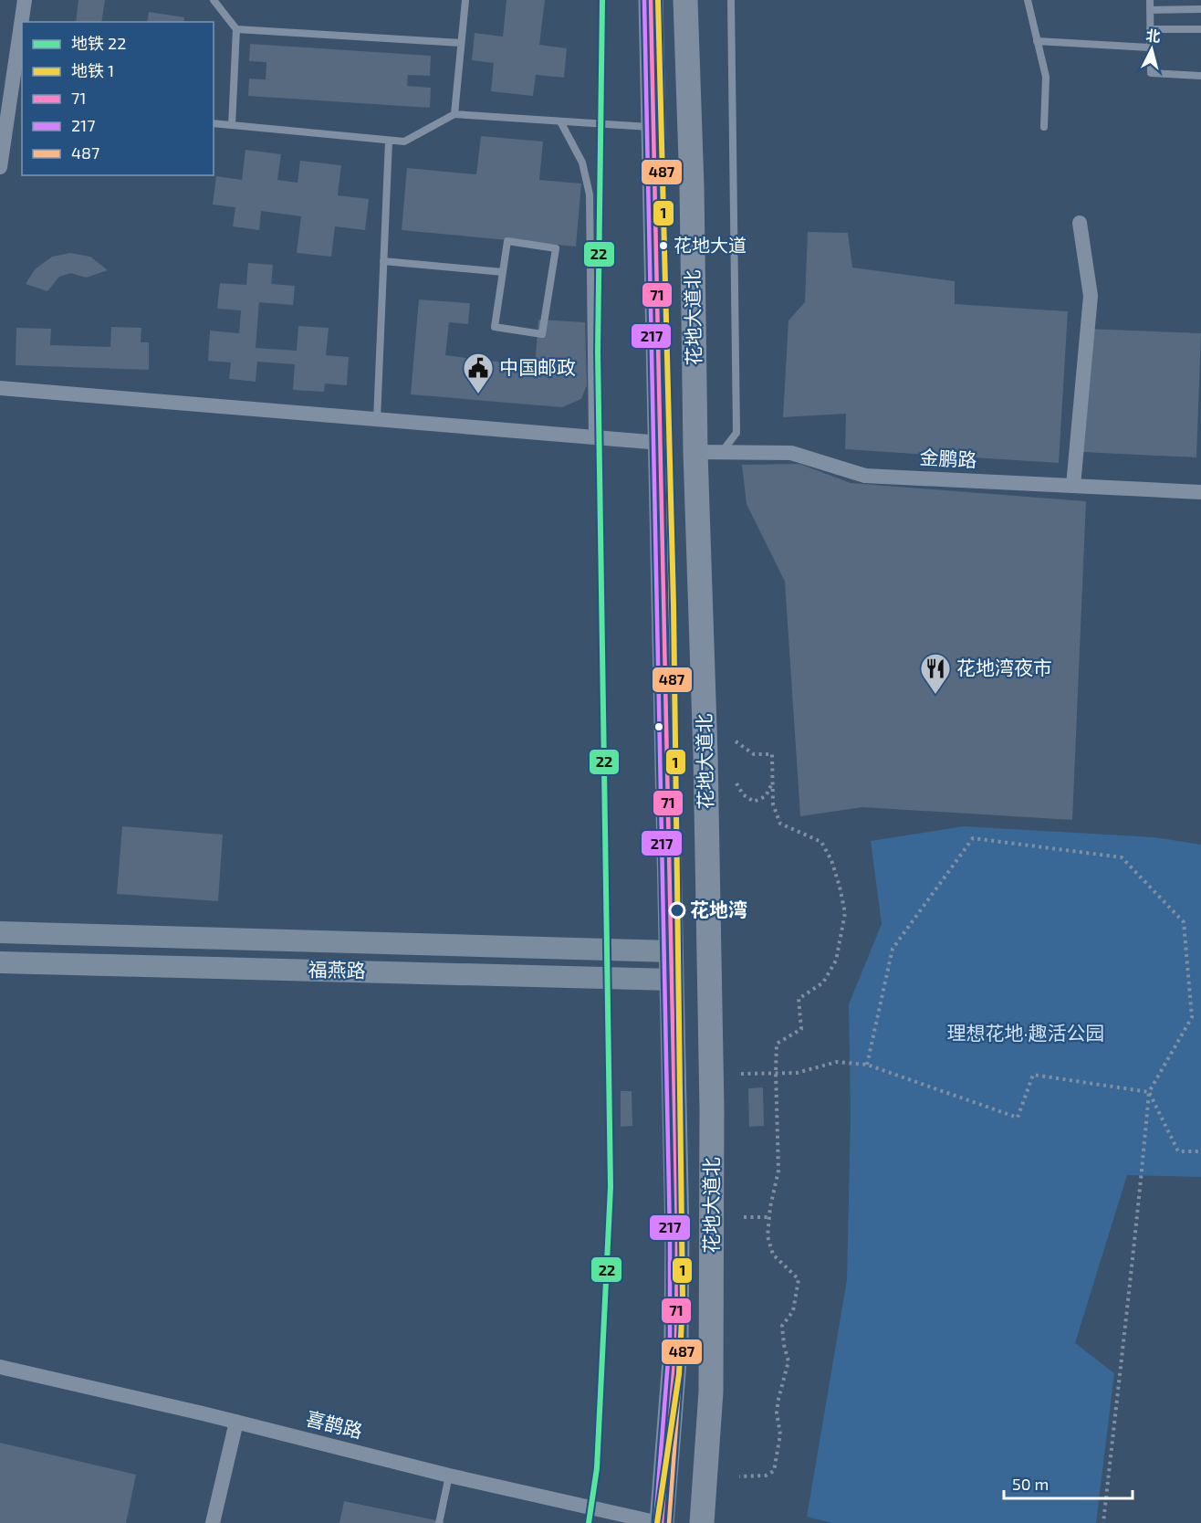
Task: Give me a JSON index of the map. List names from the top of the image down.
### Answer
{
  "streets": {
    "main road": ["花地大道北"],
    "street": ["金鹏路", "福燕路", "喜鹊路"]
  },
  "crossings": [
    ["花地大道北", "金鹏路"],
    ["花地大道北", "福燕路"],
    ["花地大道北", "喜鹊路"]
  ],
  "parks": ["理想花地·趣活公园"],
  "places": {
    "other": ["花地大道", "花地湾"],
    "public building": ["中国邮政"],
    "restaurant": ["花地湾夜市"]
  },
  "lines": [
    "metro line 22",
    "metro line 1",
    "transit line 71",
    "transit line 217",
    "transit line 487"
  ],
  "legend": [
    "地铁 22",
    "地铁 1",
    "71",
    "217",
    "487"
  ],
  "scale_bar": "50 m",
  "north": "top"
}
